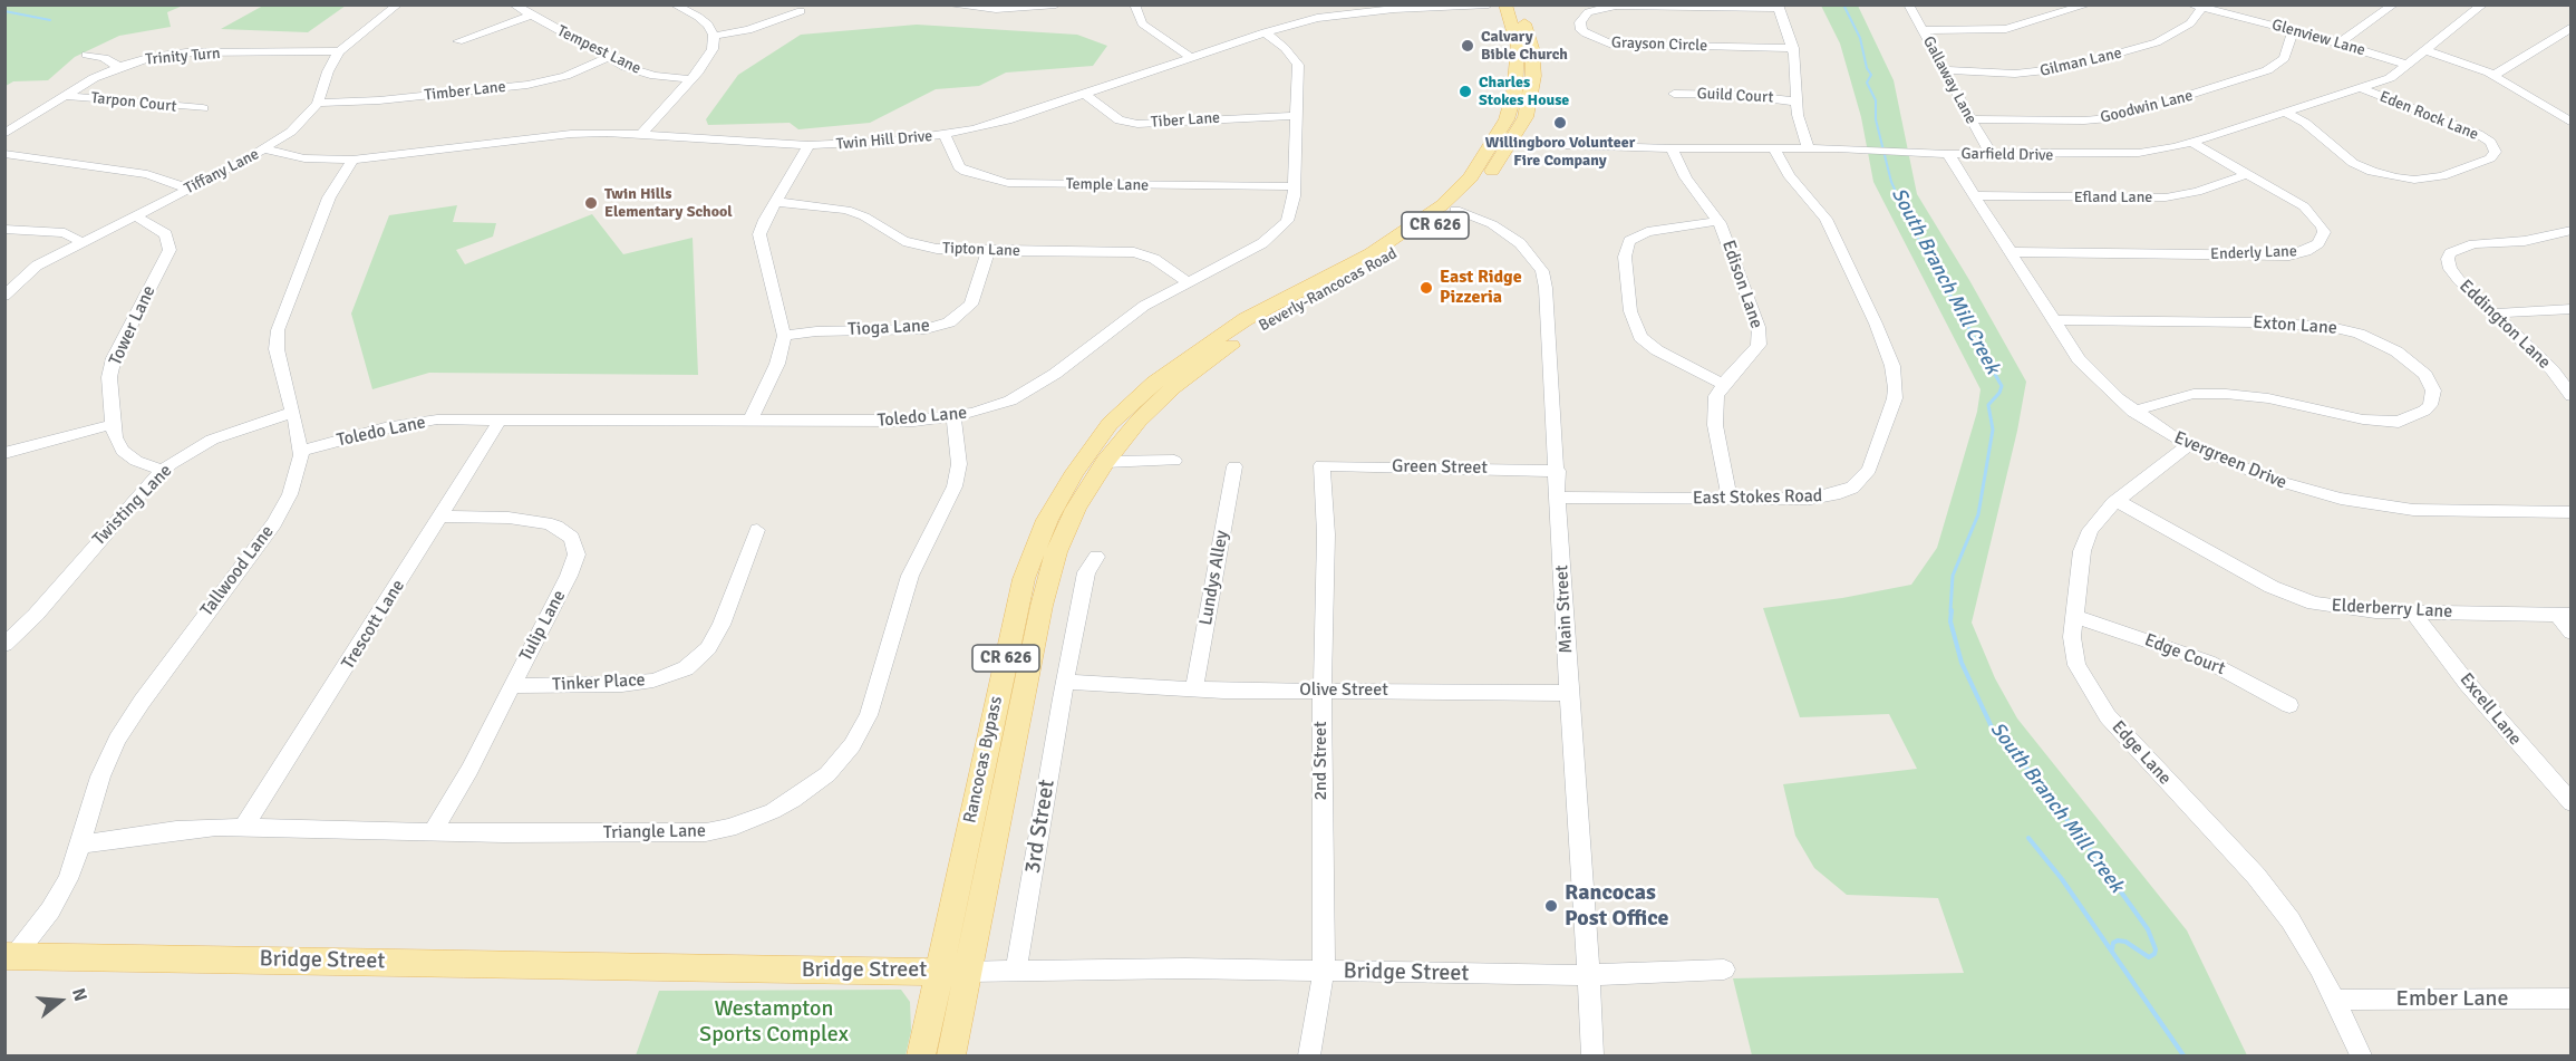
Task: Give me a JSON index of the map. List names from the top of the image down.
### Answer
{
  "streets": {
    "main road": [
      "CR 626",
      "Beverly-Rancocas Road",
      "Rancocas Bypass",
      "Bridge Street"
    ],
    "street": [
      "Glenview Lane",
      "Grayson Circle",
      "Tempest Lane",
      "Trinity Turn",
      "Gilman Lane",
      "Gallaway Lane",
      "Timber Lane",
      "Guild Court",
      "Tarpon Court",
      "Goodwin Lane",
      "Eden Rock Lane",
      "Tiber Lane",
      "Twin Hill Drive",
      "Garfield Drive",
      "Tiffany Lane",
      "Temple Lane",
      "Efland Lane",
      "Tipton Lane",
      "Enderly Lane",
      "Edison Lane",
      "Eddington Lane",
      "Tower Lane",
      "Exton Lane",
      "Tioga Lane",
      "Toledo Lane",
      "Evergreen Drive",
      "Green Street",
      "East Stokes Road",
      "Twisting Lane",
      "Tallwood Lane",
      "Lundys Alley",
      "Main Street",
      "Elderberry Lane",
      "Trescott Lane",
      "Tulip Lane",
      "Edge Court",
      "Tinker Place",
      "Olive Street",
      "Excell Lane",
      "Edge Lane",
      "2nd Street",
      "3rd Street",
      "Triangle Lane",
      "Ember Lane"
    ]
  },
  "crossings": [
    ["Glenview Lane", "Gilman Lane"],
    ["Glenview Lane", "Goodwin Lane"],
    ["Glenview Lane", "Garfield Drive"],
    ["Tempest Lane", "Timber Lane"],
    ["Trinity Turn", "Tarpon Court"],
    ["Trinity Turn", "Tiffany Lane"],
    ["Gilman Lane", "Gallaway Lane"],
    ["Gallaway Lane", "Goodwin Lane"],
    ["Gallaway Lane", "Garfield Drive"],
    ["Timber Lane", "Tiffany Lane"],
    ["Eden Rock Lane", "Garfield Drive"],
    ["Tiber Lane", "Twin Hill Drive"],
    ["Tiber Lane", "Toledo Lane"],
    ["Twin Hill Drive", "Tiffany Lane"],
    ["Twin Hill Drive", "Temple Lane"],
    ["Twin Hill Drive", "Toledo Lane"],
    ["Twin Hill Drive", "Tallwood Lane"],
    ["Garfield Drive", "Enderly Lane"],
    ["Garfield Drive", "Edison Lane"],
    ["Garfield Drive", "Beverly-Rancocas Road"],
    ["Garfield Drive", "Evergreen Drive"],
    ["Garfield Drive", "East Stokes Road"],
    ["Tiffany Lane", "Tower Lane"],
    ["Temple Lane", "Toledo Lane"],
    ["Efland Lane", "Enderly Lane"],
    ["Efland Lane", "Evergreen Drive"],
    ["Tipton Lane", "Tioga Lane"],
    ["Tipton Lane", "Toledo Lane"],
    ["Enderly Lane", "Evergreen Drive"],
    ["Edison Lane", "East Stokes Road"],
    ["Beverly-Rancocas Road", "Main Street"],
    ["Beverly-Rancocas Road", "Rancocas Bypass"],
    ["Tower Lane", "Twisting Lane"],
    ["Exton Lane", "Evergreen Drive"],
    ["Toledo Lane", "Tallwood Lane"],
    ["Toledo Lane", "Trescott Lane"],
    ["Toledo Lane", "Triangle Lane"],
    ["Evergreen Drive", "Edge Lane"],
    ["Green Street", "Main Street"],
    ["Green Street", "2nd Street"],
    ["East Stokes Road", "Main Street"],
    ["Twisting Lane", "Tallwood Lane"],
    ["Tallwood Lane", "Triangle Lane"],
    ["Tallwood Lane", "Bridge Street"],
    ["Lundys Alley", "Olive Street"],
    ["Main Street", "Olive Street"],
    ["Main Street", "Bridge Street"],
    ["Elderberry Lane", "Excell Lane"],
    ["Elderberry Lane", "Edge Lane"],
    ["Trescott Lane", "Tulip Lane"],
    ["Trescott Lane", "Triangle Lane"],
    ["Tulip Lane", "Tinker Place"],
    ["Tulip Lane", "Triangle Lane"],
    ["Edge Court", "Edge Lane"],
    ["Olive Street", "2nd Street"],
    ["Olive Street", "3rd Street"],
    ["Edge Lane", "Ember Lane"],
    ["Rancocas Bypass", "Bridge Street"],
    ["2nd Street", "Bridge Street"],
    ["3rd Street", "Bridge Street"]
  ],
  "water": ["South Branch Mill Creek"],
  "parks": ["Westampton Sports Complex"],
  "places": [
    "Calvary Bible Church",
    "Charles Stokes House",
    "Willingboro Volunteer Fire Company",
    "Twin Hills Elementary School",
    "East Ridge Pizzeria",
    "Rancocas Post Office"
  ],
  "north": "right"
}
